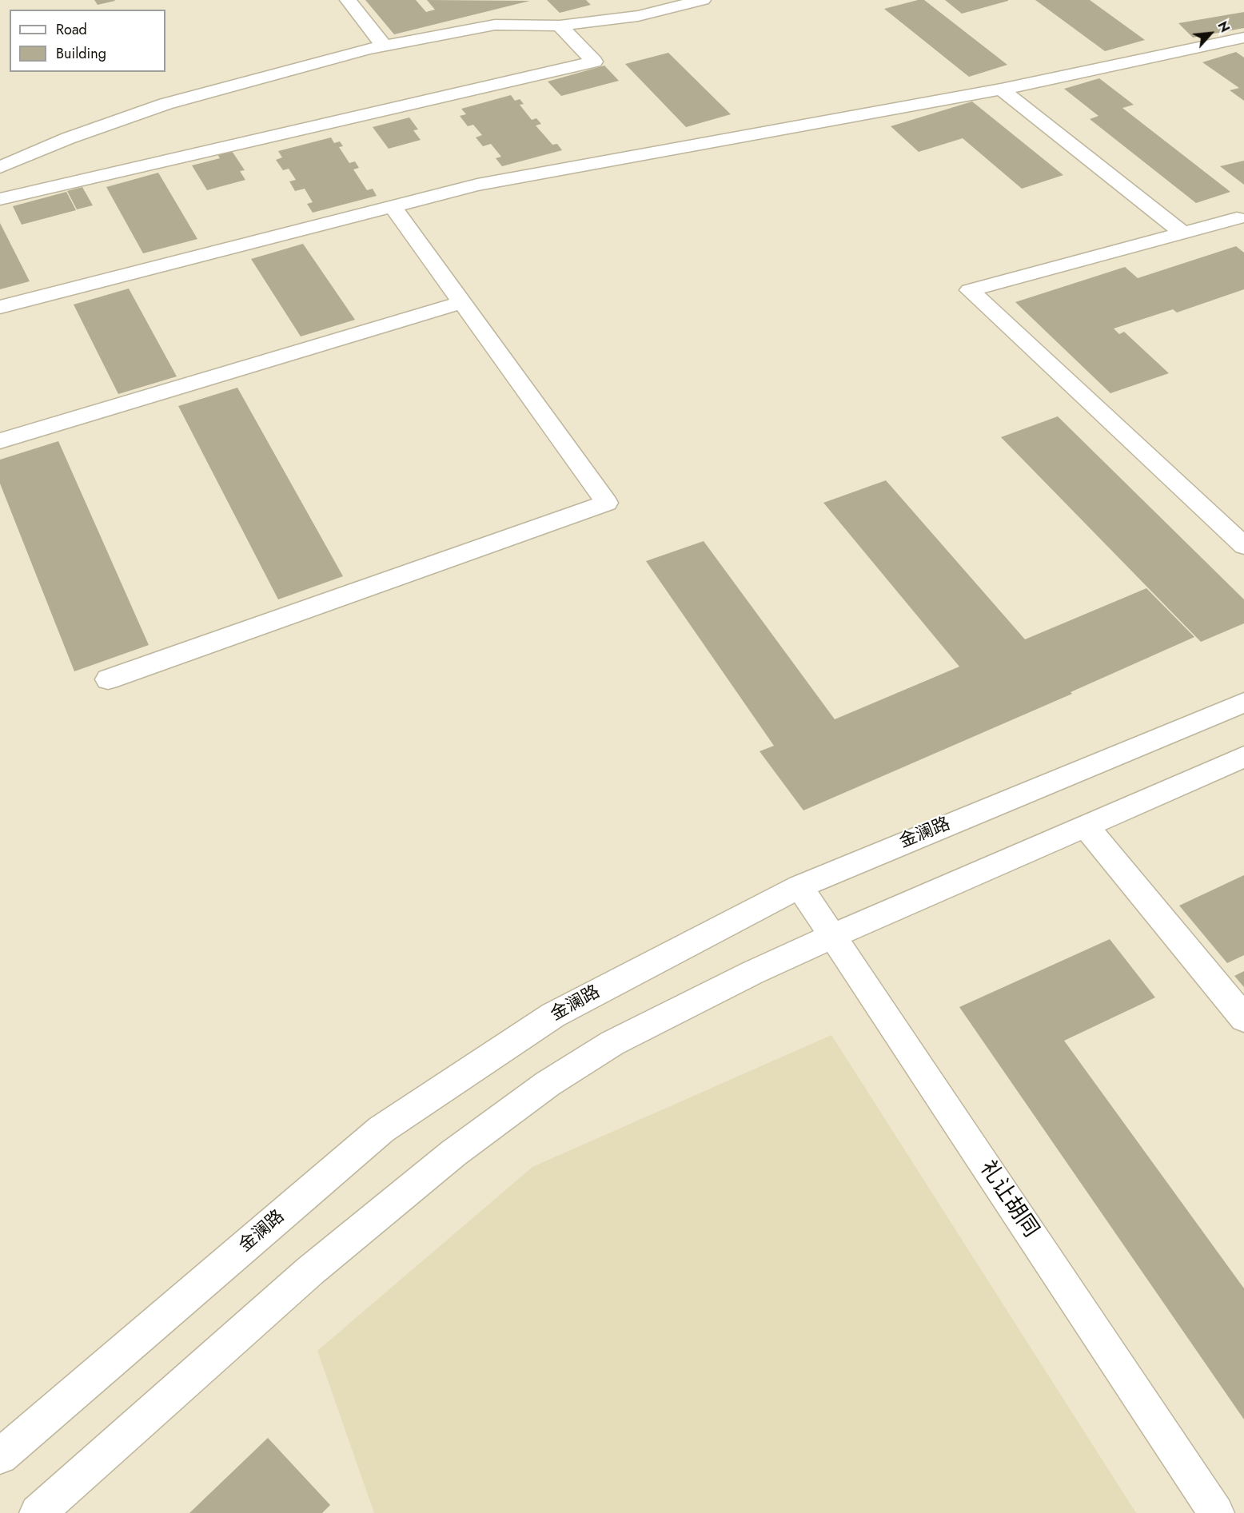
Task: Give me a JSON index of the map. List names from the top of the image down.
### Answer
{
  "streets": {
    "street": ["金澜路", "礼让胡同"]
  },
  "crossings": [
    ["金澜路", "礼让胡同"]
  ],
  "legend": ["Road", "Building"],
  "north": "top right"
}
